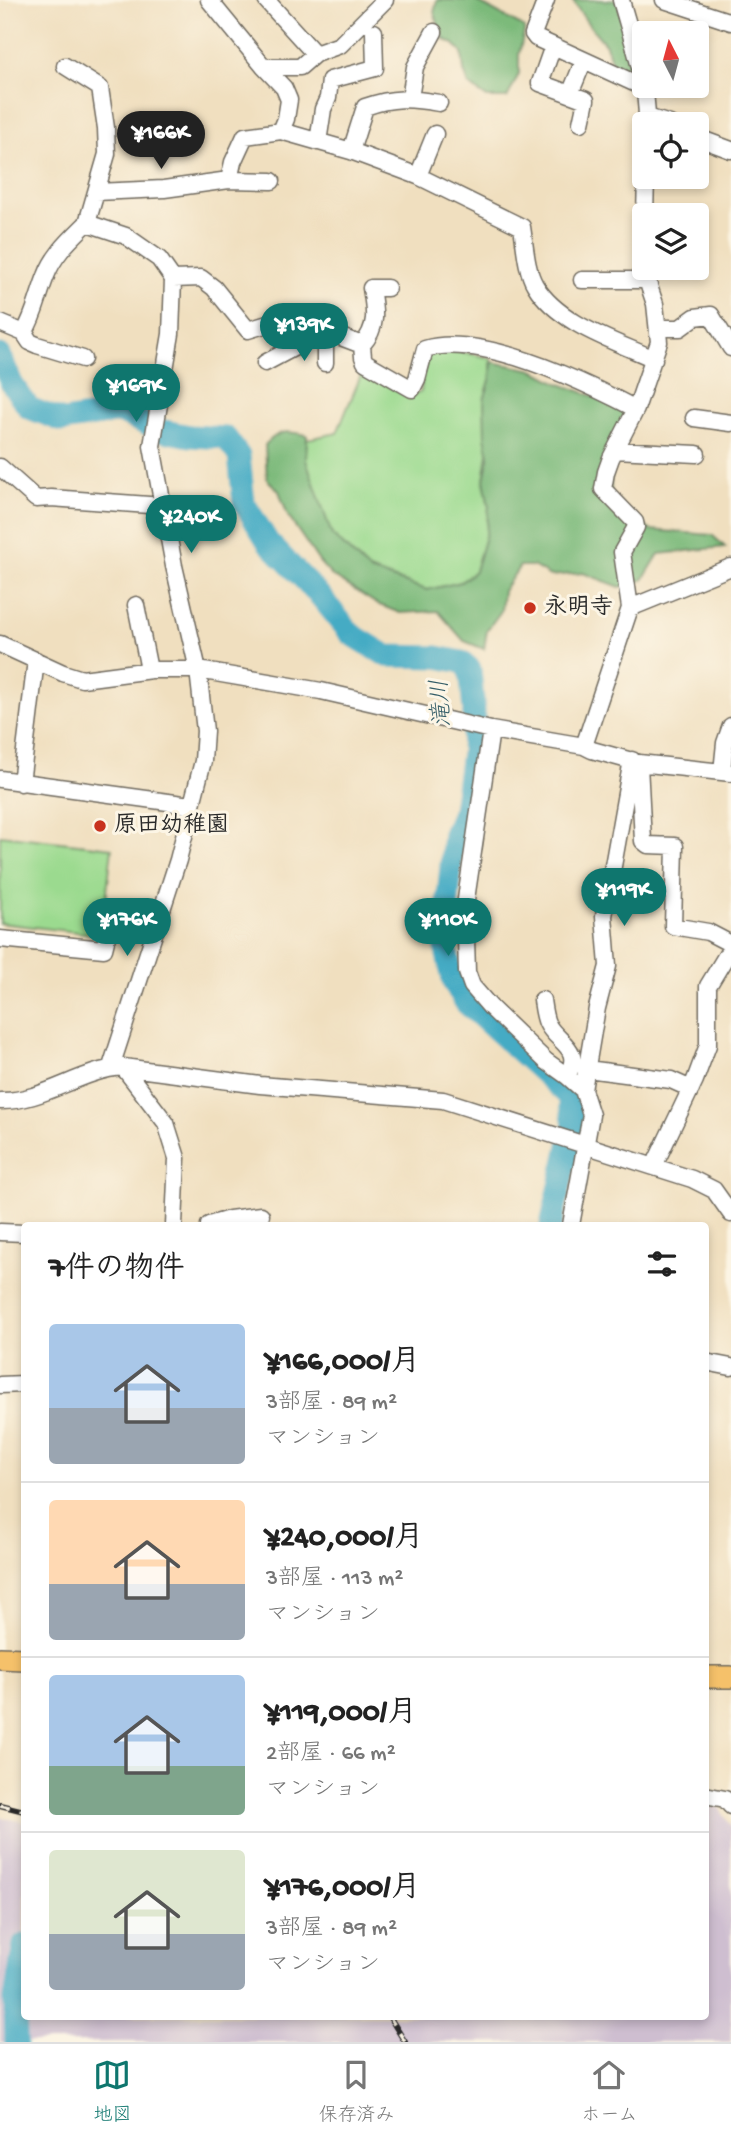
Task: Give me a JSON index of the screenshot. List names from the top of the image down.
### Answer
{
  "water": ["滝川"],
  "places": ["永明寺", "原田幼稚園"],
  "north": "top",
  "page": {
    "price": [
      "¥166K",
      "¥139K",
      "¥169K",
      "¥240K",
      "¥119K",
      "¥176K",
      "¥110K"
    ],
    "heading": "7件の物件",
    "list": [
      {
        "name": "¥166,000/月",
        "note": "3部屋 · 89 m² · マンション"
      },
      {
        "name": "¥240,000/月",
        "note": "3部屋 · 113 m² · マンション"
      },
      {
        "name": "¥119,000/月",
        "note": "2部屋 · 66 m² · マンション"
      },
      {
        "name": "¥176,000/月",
        "note": "3部屋 · 89 m² · マンション"
      }
    ],
    "tabs": ["地図", "保存済み", "ホーム"]
  }
}
